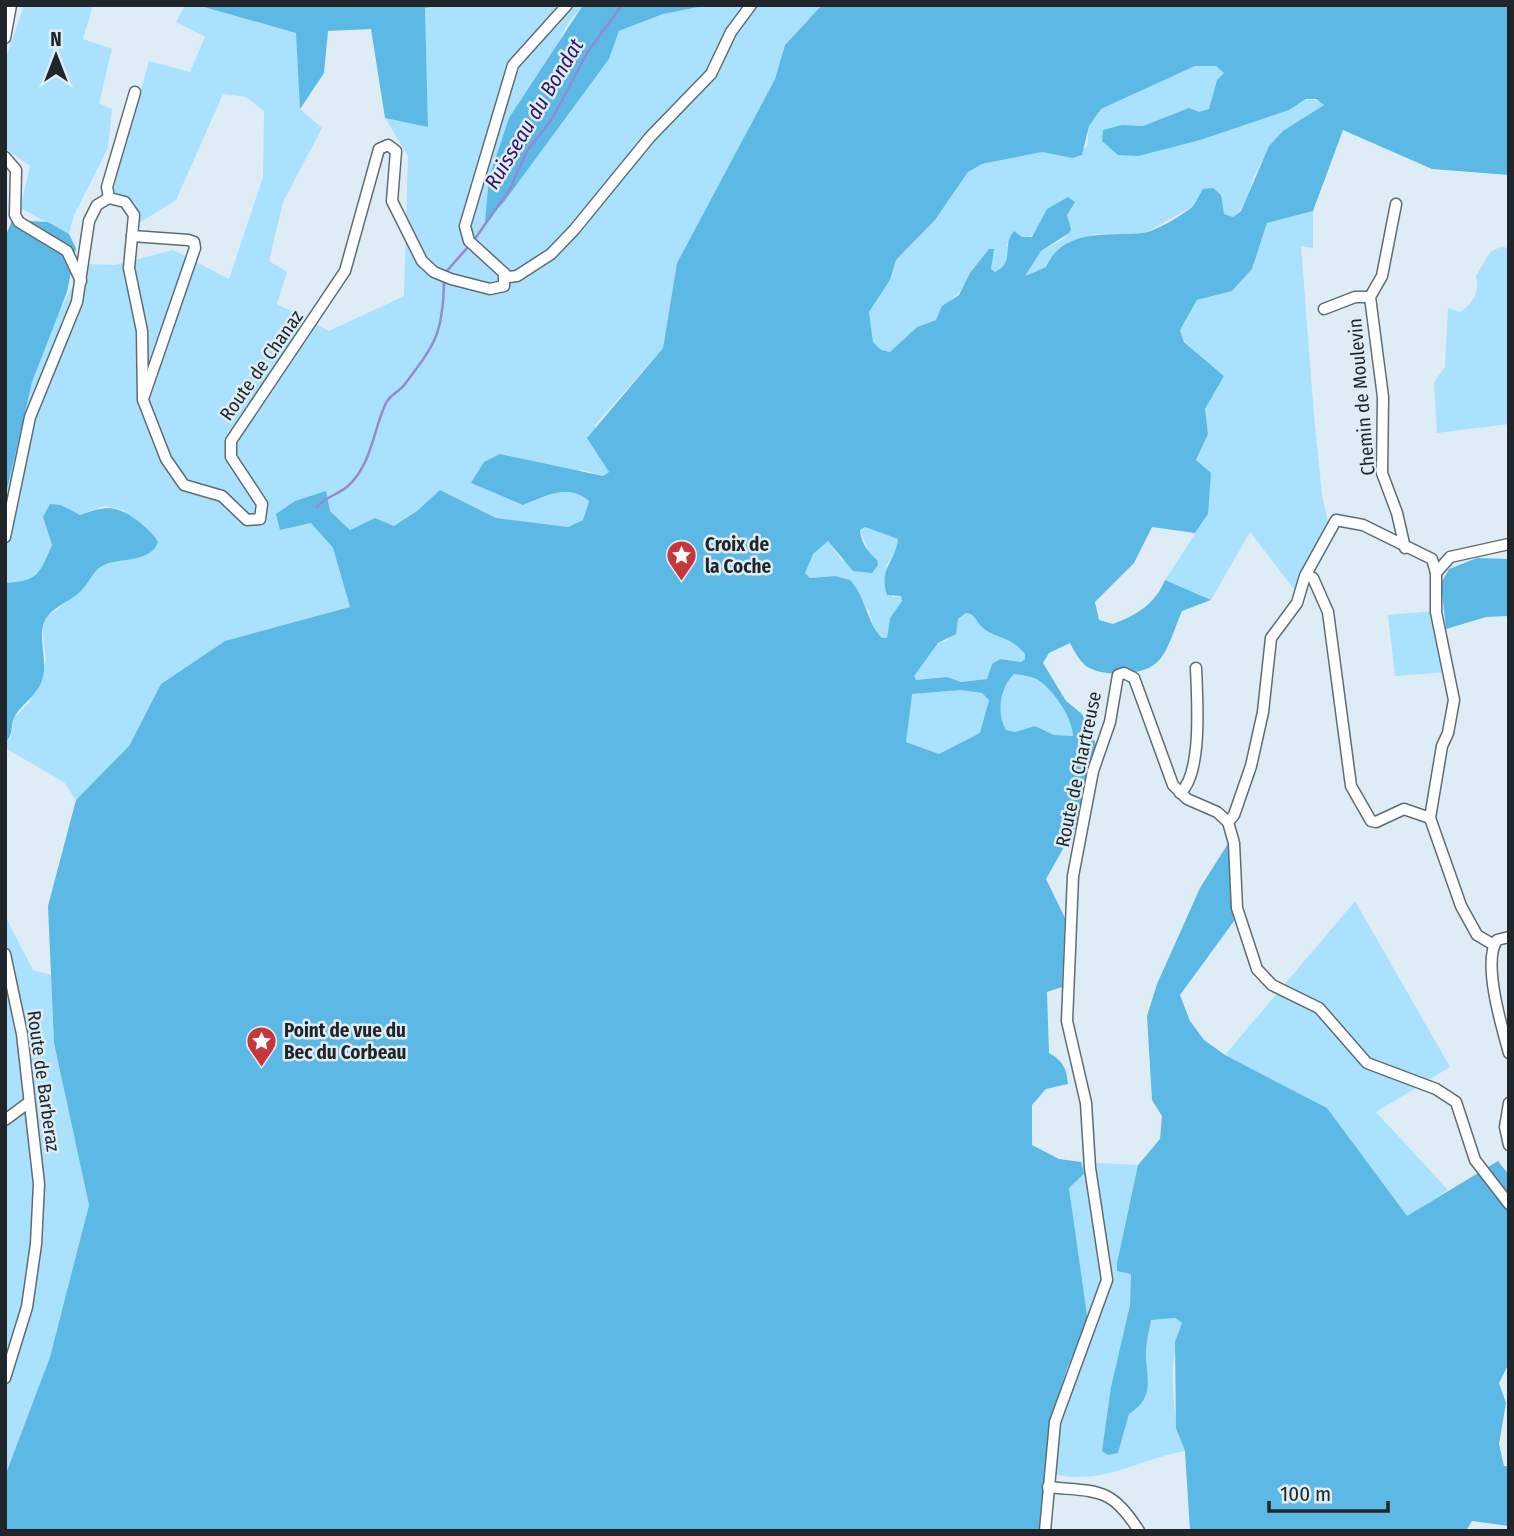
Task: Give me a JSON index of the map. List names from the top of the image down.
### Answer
{
  "streets": {
    "street": [
      "Route de Chanaz",
      "Chemin de Moulevin",
      "Route de Chartreuse",
      "Route de Barberaz"
    ]
  },
  "water": ["Ruisseau du Bondat"],
  "places": {
    "place": ["Croix de la Coche", "Point de vue du Bec du Corbeau"]
  },
  "scale_bar": "100 m",
  "north": "top"
}
